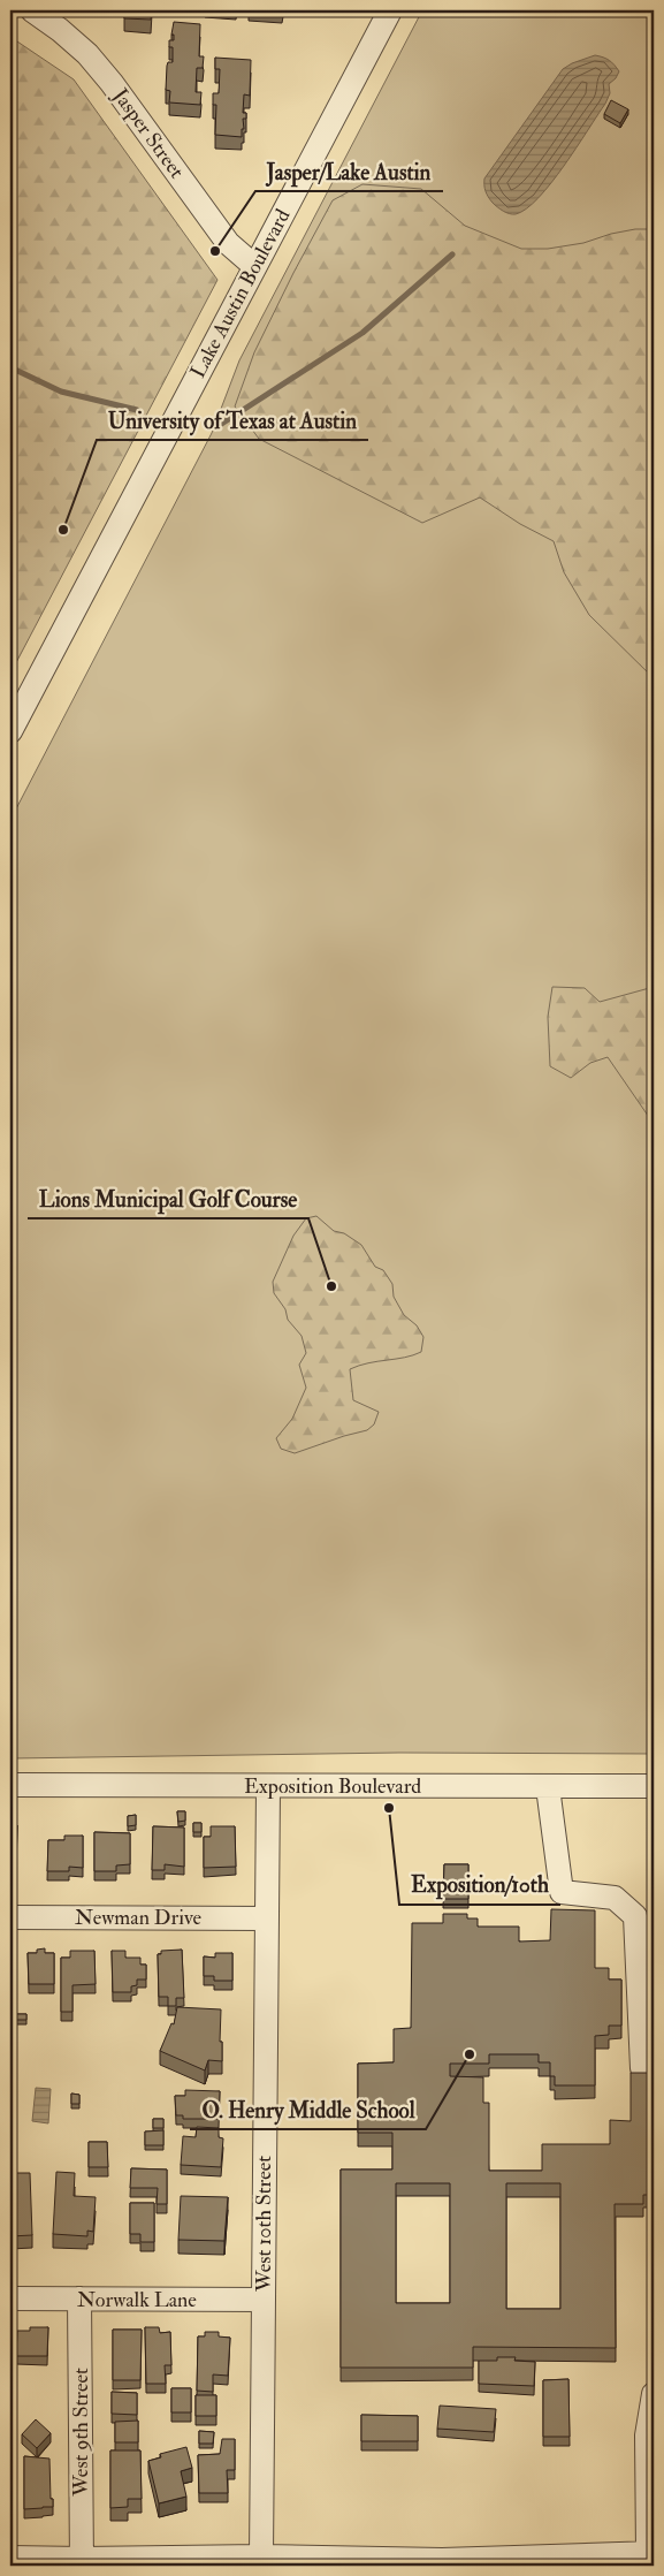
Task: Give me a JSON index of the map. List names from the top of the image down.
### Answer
{
  "streets": {
    "street": [
      "Jasper Street",
      "Lake Austin Boulevard",
      "Exposition Boulevard",
      "Newman Drive",
      "West 10th Street",
      "Norwalk Lane",
      "West 9th Street"
    ]
  },
  "crossings": [
    ["Jasper Street", "Lake Austin Boulevard"],
    ["Exposition Boulevard", "West 10th Street"],
    ["Newman Drive", "West 10th Street"],
    ["West 10th Street", "Norwalk Lane"],
    ["Norwalk Lane", "West 9th Street"]
  ],
  "places": [
    "Jasper/Lake Austin",
    "University of Texas at Austin",
    "Lions Municipal Golf Course",
    "Exposition/10th",
    "O. Henry Middle School"
  ]
}
